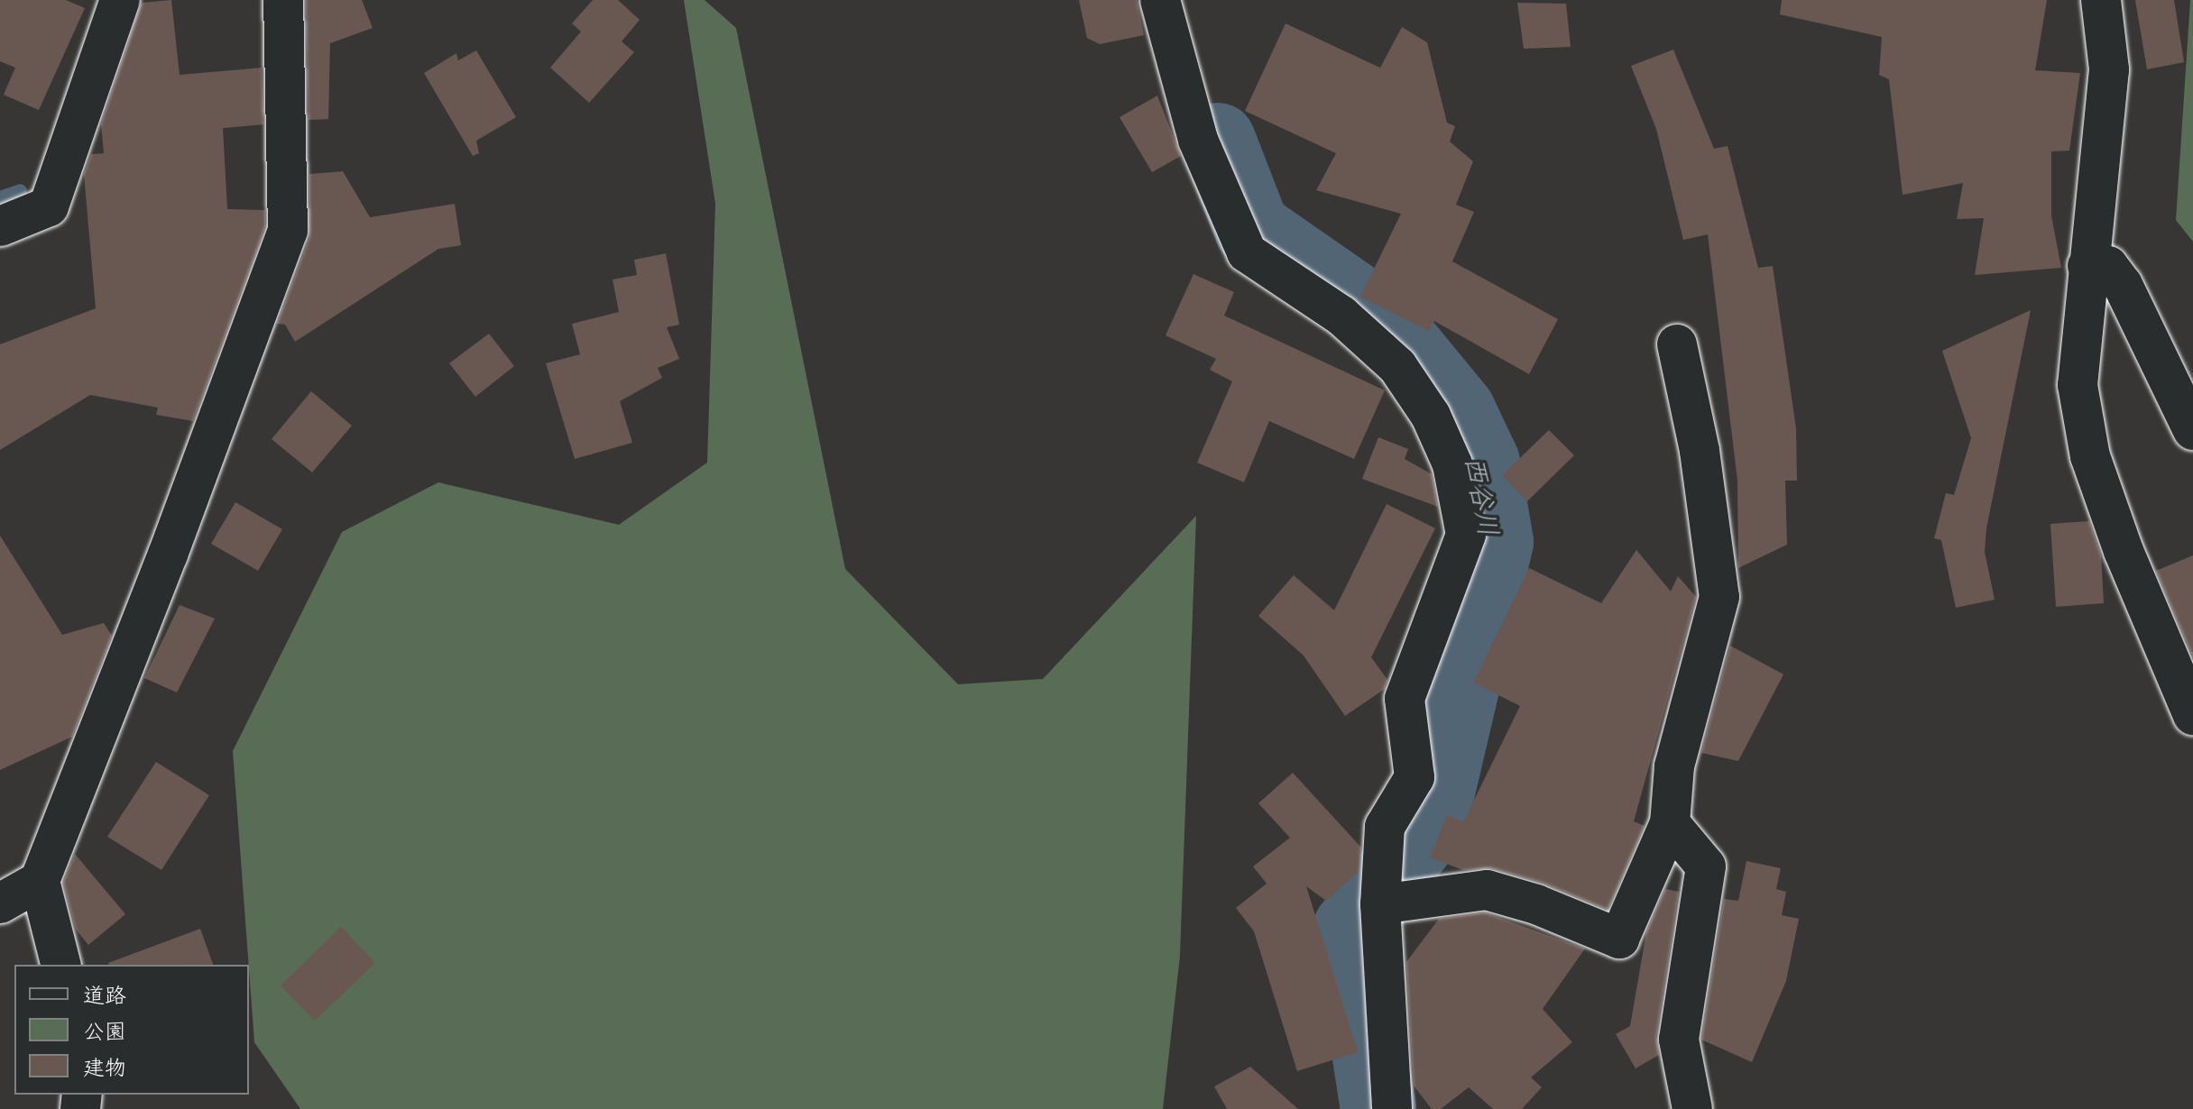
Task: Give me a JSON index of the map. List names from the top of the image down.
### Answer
{
  "water": ["西谷川"],
  "legend": ["道路", "公園", "建物"]
}
